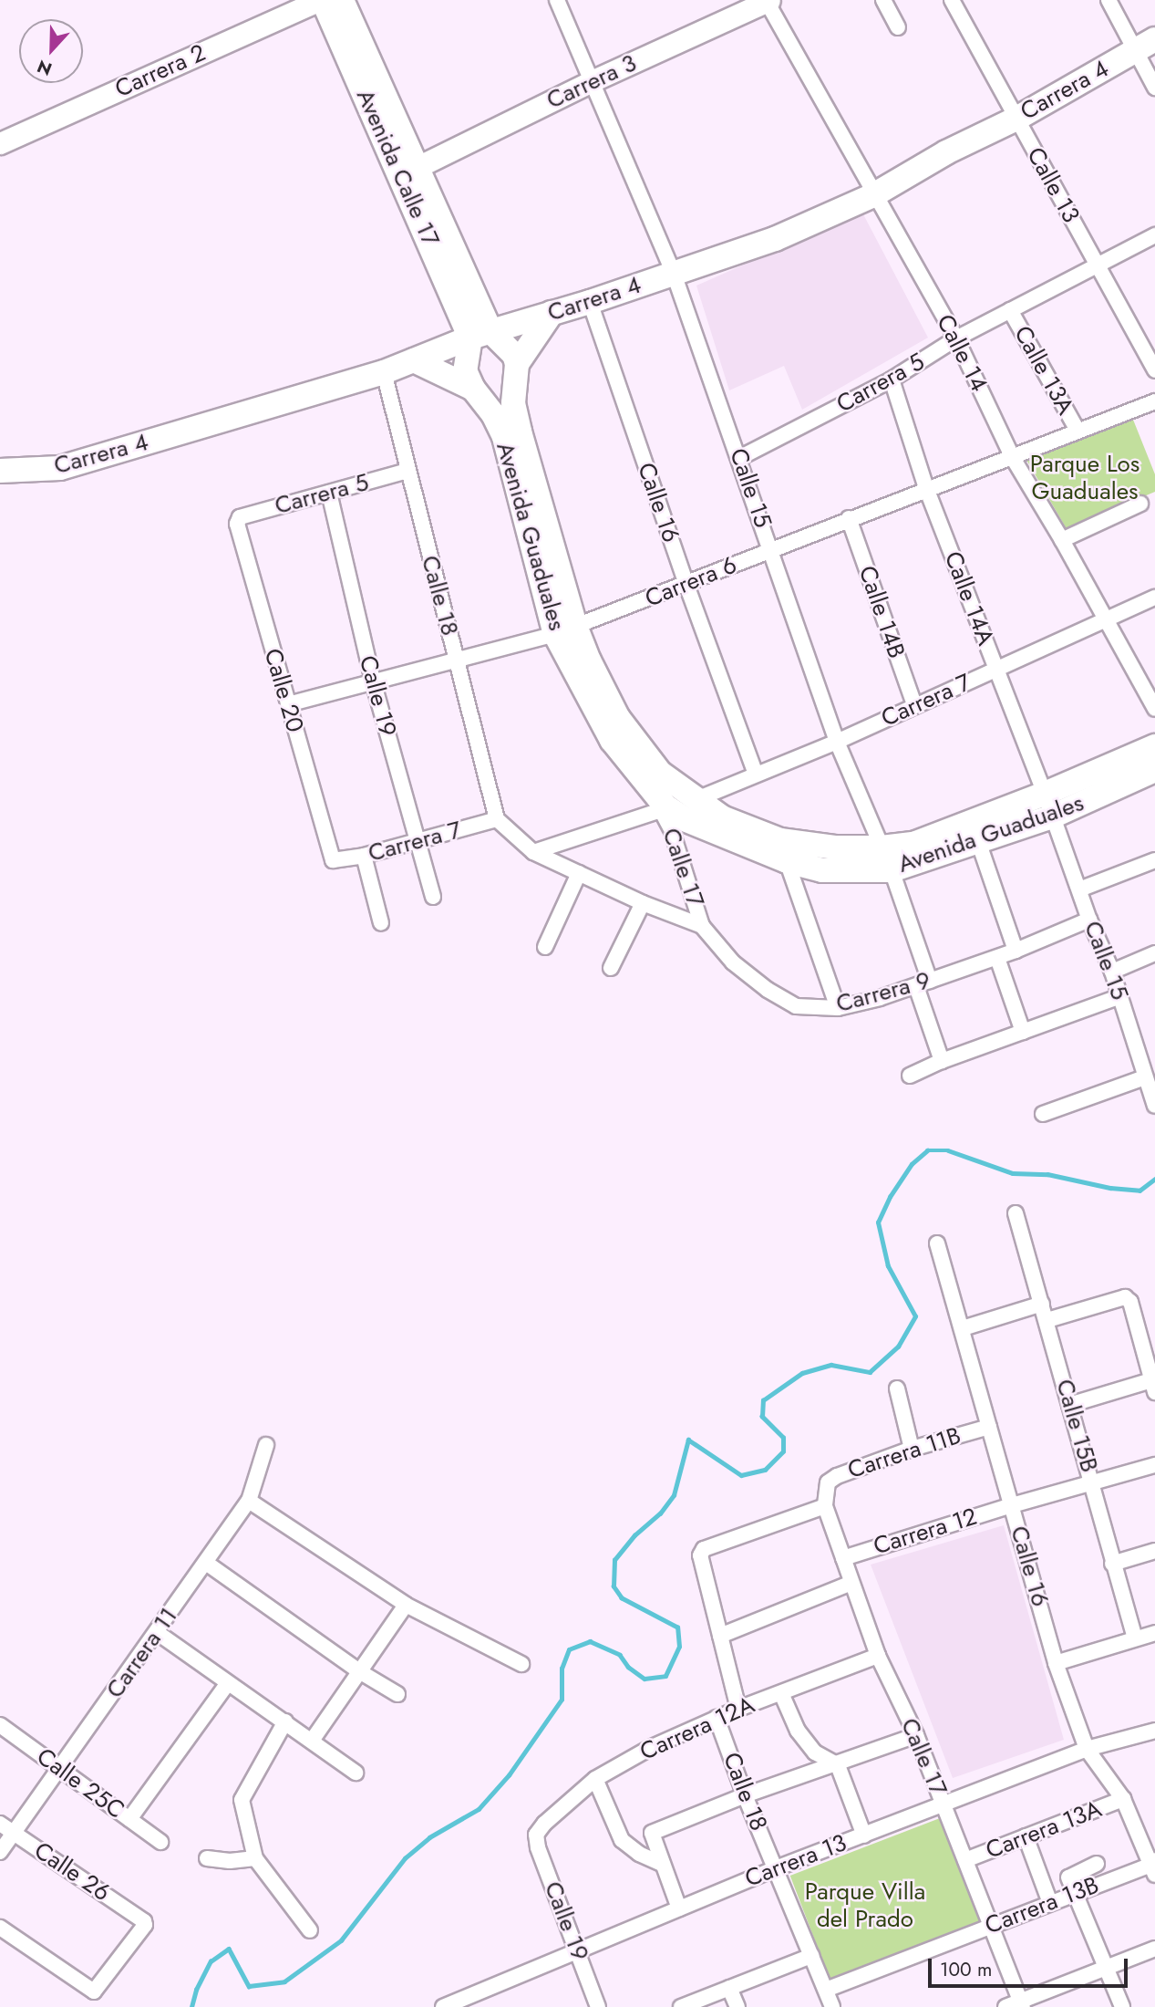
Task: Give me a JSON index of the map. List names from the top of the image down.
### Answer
{
  "streets": {
    "main road": [
      "Carrera 2",
      "Carrera 3",
      "Carrera 4",
      "Avenida Calle 17",
      "Avenida Guaduales"
    ],
    "street": [
      "Calle 13",
      "Calle 14",
      "Calle 13A",
      "Carrera 5",
      "Calle 15",
      "Calle 16",
      "Carrera 6",
      "Calle 18",
      "Calle 14A",
      "Calle 14B",
      "Calle 20",
      "Calle 19",
      "Carrera 7",
      "Calle 17",
      "Carrera 9",
      "Calle 15B",
      "Carrera 11B",
      "Carrera 12",
      "Carrera 11",
      "Carrera 12A",
      "Calle 25C",
      "Carrera 13A",
      "Carrera 13",
      "Calle 26",
      "Carrera 13B"
    ]
  },
  "crossings": [
    ["Carrera 2", "Avenida Calle 17"],
    ["Carrera 3", "Avenida Calle 17"],
    ["Carrera 3", "Calle 14"],
    ["Carrera 3", "Calle 15"],
    ["Carrera 4", "Avenida Calle 17"],
    ["Carrera 4", "Calle 13"],
    ["Carrera 4", "Calle 14"],
    ["Carrera 4", "Calle 15"],
    ["Carrera 4", "Calle 16"],
    ["Carrera 4", "Avenida Guaduales"],
    ["Carrera 4", "Calle 18"],
    ["Avenida Calle 17", "Avenida Guaduales"],
    ["Calle 13", "Carrera 5"],
    ["Calle 14", "Carrera 5"],
    ["Calle 14", "Carrera 6"],
    ["Calle 14", "Carrera 7"],
    ["Calle 13A", "Carrera 5"],
    ["Calle 13A", "Carrera 6"],
    ["Carrera 5", "Calle 15"],
    ["Carrera 5", "Calle 18"],
    ["Carrera 5", "Calle 14A"],
    ["Carrera 5", "Calle 20"],
    ["Carrera 5", "Calle 19"],
    ["Calle 15", "Avenida Guaduales"],
    ["Calle 15", "Carrera 6"],
    ["Calle 15", "Calle 14A"],
    ["Calle 15", "Carrera 7"],
    ["Calle 15", "Carrera 9"],
    ["Calle 16", "Carrera 6"],
    ["Calle 16", "Carrera 7"],
    ["Calle 16", "Carrera 11B"],
    ["Calle 16", "Carrera 12"],
    ["Calle 16", "Carrera 13A"],
    ["Calle 16", "Carrera 13"],
    ["Calle 16", "Carrera 13B"],
    ["Avenida Guaduales", "Carrera 6"],
    ["Avenida Guaduales", "Calle 14A"],
    ["Avenida Guaduales", "Carrera 7"],
    ["Avenida Guaduales", "Calle 17"],
    ["Carrera 6", "Calle 18"],
    ["Carrera 6", "Calle 14A"],
    ["Carrera 6", "Calle 14B"],
    ["Carrera 6", "Calle 20"],
    ["Carrera 6", "Calle 19"],
    ["Calle 18", "Carrera 7"],
    ["Calle 18", "Carrera 9"],
    ["Calle 18", "Carrera 12A"],
    ["Calle 18", "Carrera 13"],
    ["Calle 18", "Carrera 13B"],
    ["Calle 14A", "Carrera 7"],
    ["Calle 14B", "Carrera 7"],
    ["Calle 20", "Carrera 7"],
    ["Calle 19", "Carrera 7"],
    ["Calle 19", "Carrera 12A"],
    ["Calle 19", "Carrera 13"],
    ["Carrera 7", "Carrera 9"],
    ["Calle 17", "Carrera 9"],
    ["Calle 17", "Carrera 11B"],
    ["Calle 17", "Carrera 12"],
    ["Calle 17", "Carrera 12A"],
    ["Calle 17", "Carrera 13A"],
    ["Calle 17", "Carrera 13"],
    ["Calle 17", "Carrera 13B"],
    ["Calle 15B", "Carrera 12"],
    ["Carrera 11B", "Carrera 12"],
    ["Carrera 11", "Calle 25C"],
    ["Carrera 11", "Calle 26"]
  ],
  "parks": ["Parque Los Guaduales", "Parque Villa del Prado"],
  "scale_bar": "100 m",
  "north": "bottom"
}
